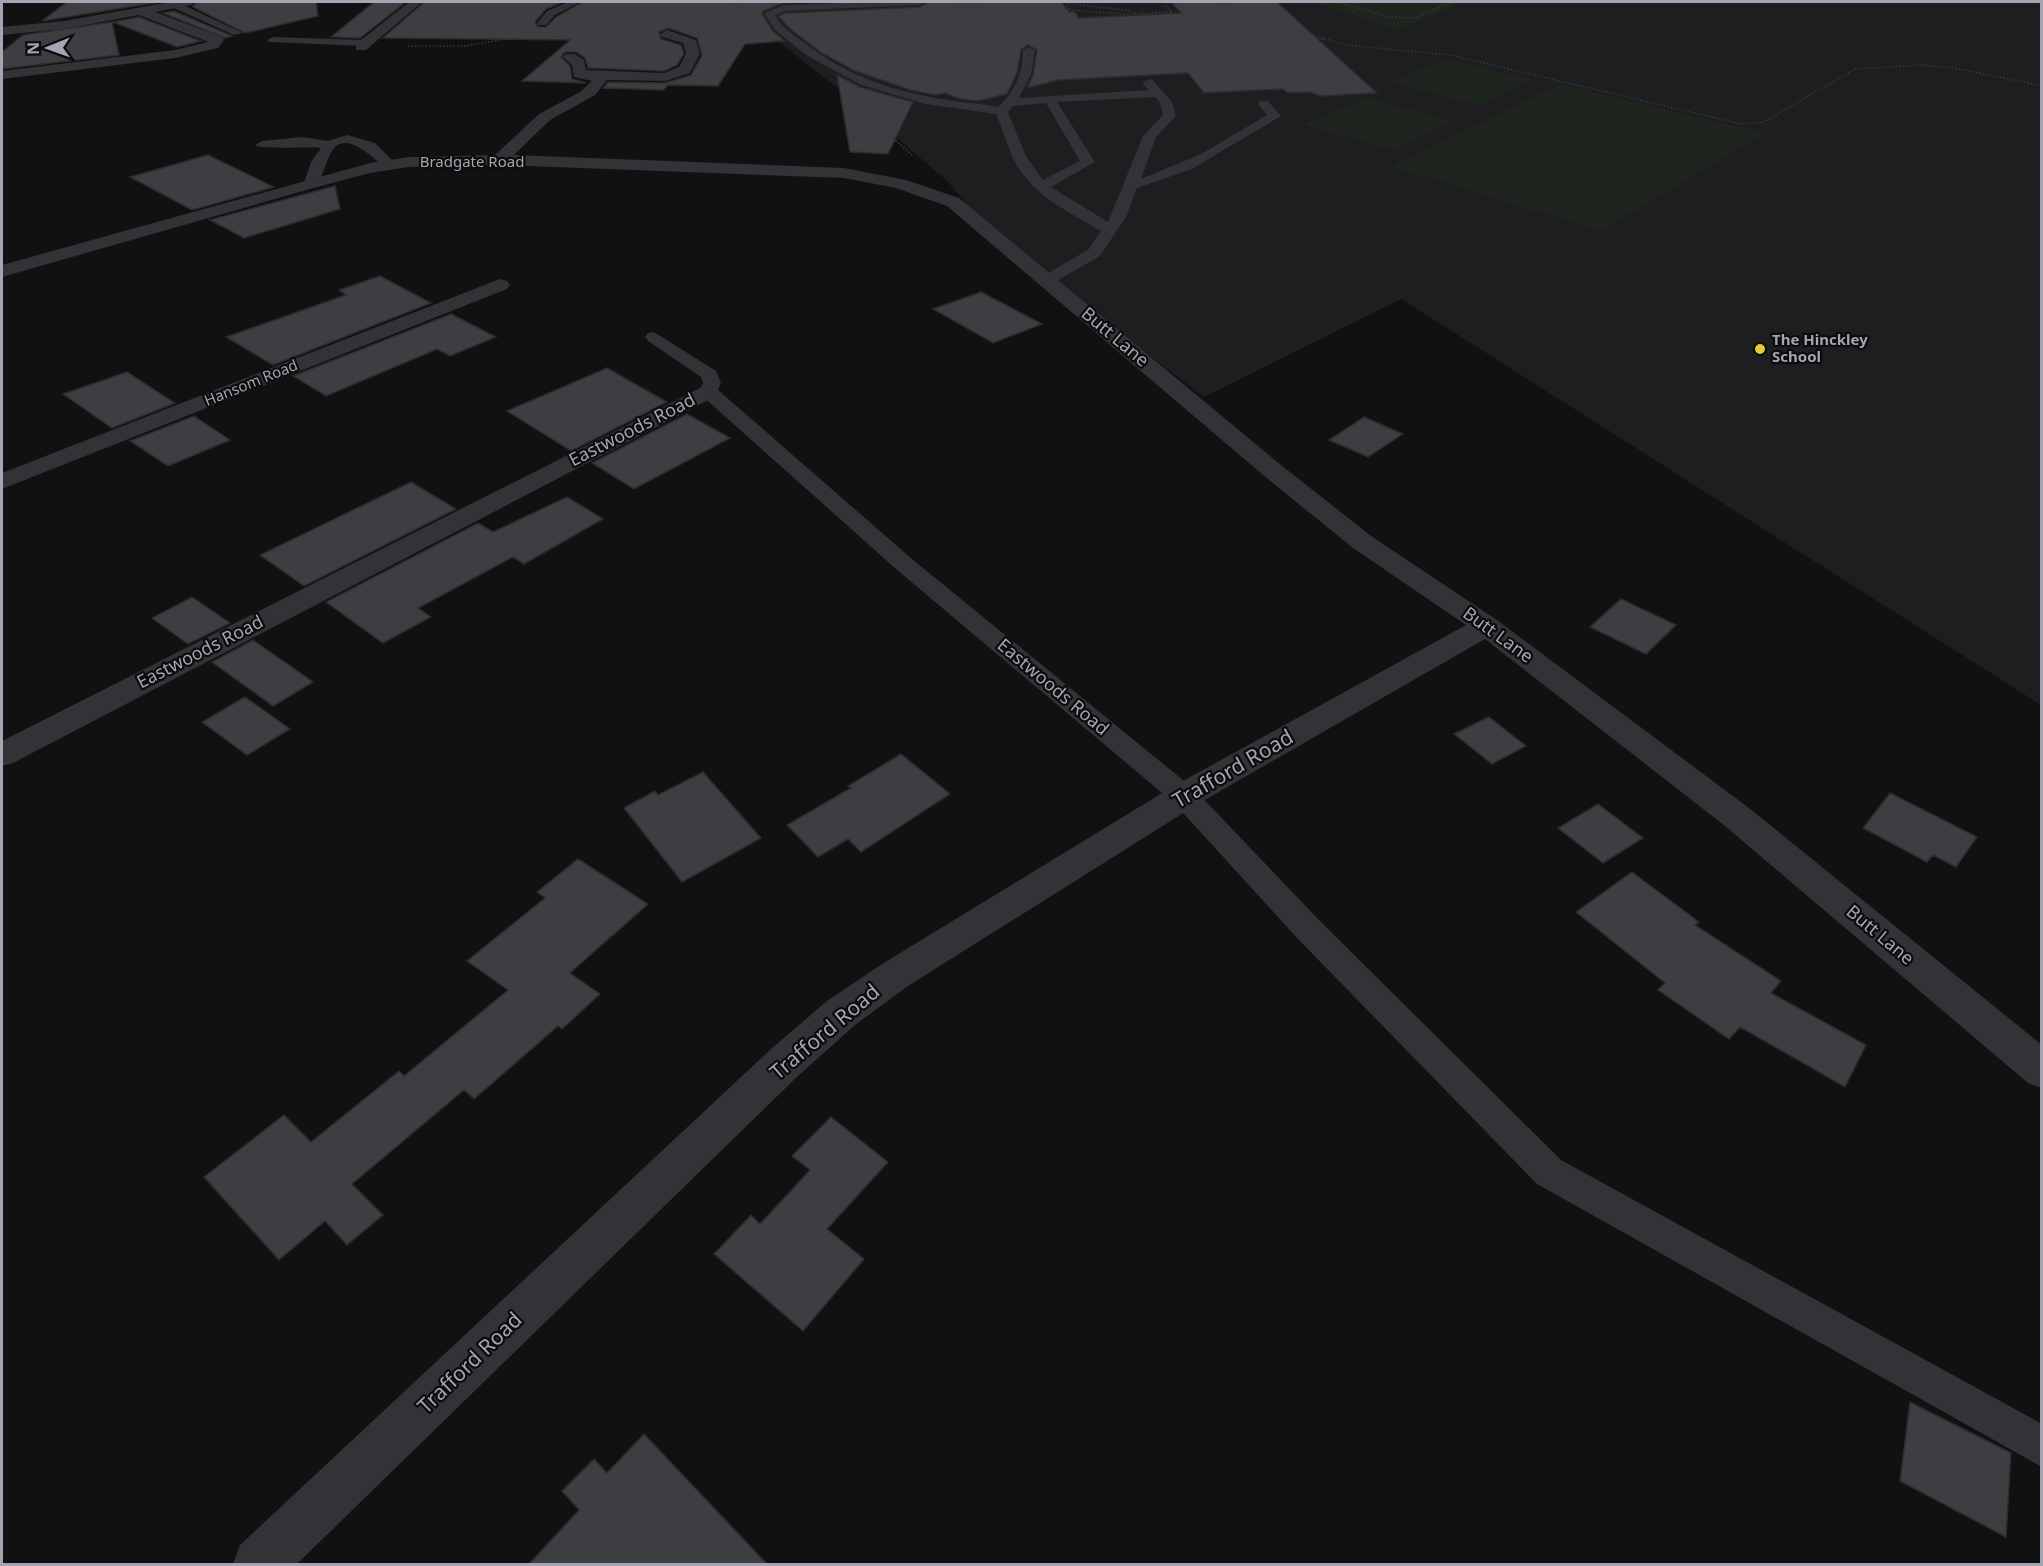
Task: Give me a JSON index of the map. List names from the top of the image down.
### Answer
{
  "streets": {
    "street": [
      "Bradgate Road",
      "Butt Lane",
      "Hansom Road",
      "Eastwoods Road",
      "Trafford Road"
    ]
  },
  "crossings": [
    ["Bradgate Road", "Butt Lane"],
    ["Butt Lane", "Trafford Road"],
    ["Eastwoods Road", "Trafford Road"]
  ],
  "places": ["The Hinckley School"],
  "north": "left"
}
